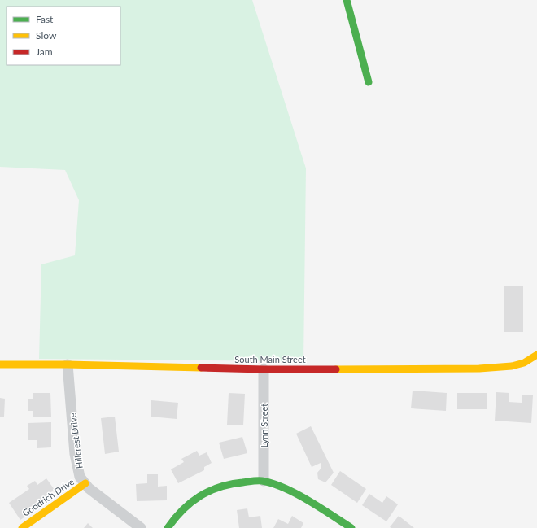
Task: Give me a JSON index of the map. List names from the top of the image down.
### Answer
{
  "streets": {
    "street": [
      "South Main Street",
      "Lynn Street",
      "Hillcrest Drive",
      "Goodrich Drive"
    ]
  },
  "crossings": [
    ["South Main Street", "Lynn Street"],
    ["South Main Street", "Hillcrest Drive"],
    ["Hillcrest Drive", "Goodrich Drive"]
  ],
  "legend": ["Fast", "Slow", "Jam"]
}
